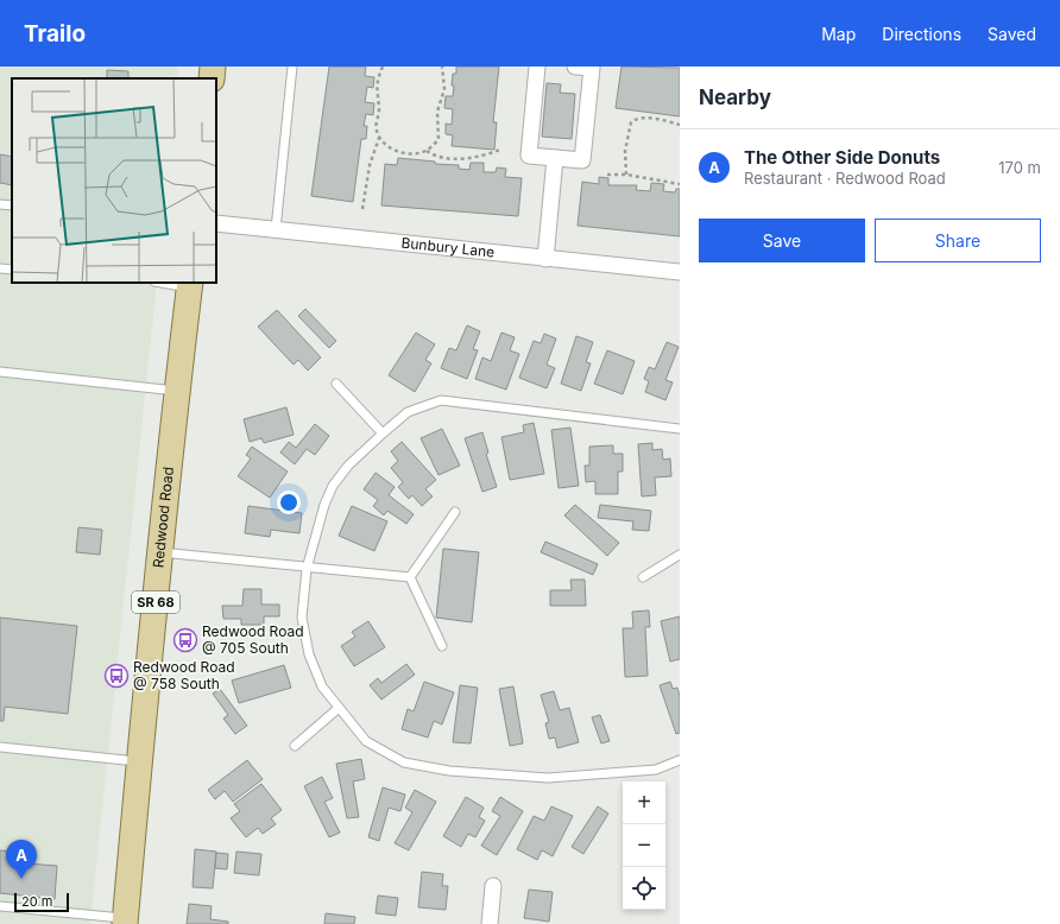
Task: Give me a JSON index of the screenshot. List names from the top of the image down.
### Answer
{
  "streets": {
    "main road": ["Redwood Road", "SR 68"],
    "street": ["Bunbury Lane"]
  },
  "places": {
    "bus stop": ["Redwood Road @ 705 South", "Redwood Road @ 758 South"]
  },
  "scale_bar": "20 m",
  "page": {
    "header": "Trailo",
    "nav": ["Map", "Directions", "Saved"],
    "heading": "Nearby",
    "list": [
      {
        "mark": "A",
        "name": "The Other Side Donuts",
        "note": "Restaurant · Redwood Road",
        "value": "170 m"
      }
    ],
    "buttons": ["Save", "Share"],
    "map_buttons": ["+", "−"],
    "pins": "A",
    "scale": "20 m"
  }
}
